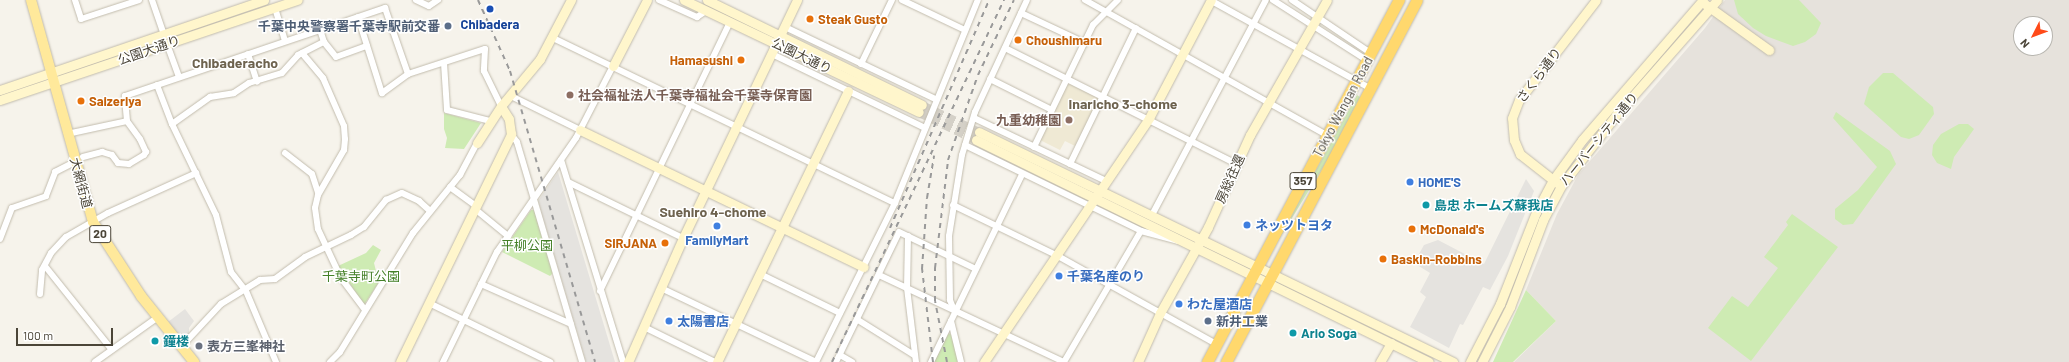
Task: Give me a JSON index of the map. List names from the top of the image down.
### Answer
{
  "streets": {
    "highway": ["Tokyo Wangan Road", "357"],
    "main road": ["大網街道", "20"],
    "street": [
      "公園大通り",
      "さくら通り",
      "ハーバーシティ通り",
      "房総往還"
    ]
  },
  "crossings": [
    ["公園大通り", "大網街道"],
    ["さくら通り", "ハーバーシティ通り"]
  ],
  "districts": ["Chibaderacho", "Inaricho 3-chome", "Suehiro 4-chome"],
  "parks": ["平柳公園", "千葉寺町公園"],
  "places": [
    "Chibadera",
    "Steak Gusto",
    "千葉中央警察署千葉寺駅前交番",
    "Choushimaru",
    "Hamasushi",
    "社会福祉法人千葉寺福祉会千葉寺保育園",
    "Saizeriya",
    "九重幼稚園",
    "HOME'S",
    "島忠 ホームズ蘇我店",
    "ネッツトヨタ",
    "FamilyMart",
    "McDonald's",
    "SIRJANA",
    "Baskin-Robbins",
    "千葉名産のり",
    "わた屋酒店",
    "太陽書店",
    "新井工業",
    "Ario Soga",
    "鐘楼",
    "表方三峯神社"
  ],
  "scale_bar": "100 m",
  "north": "bottom left"
}
